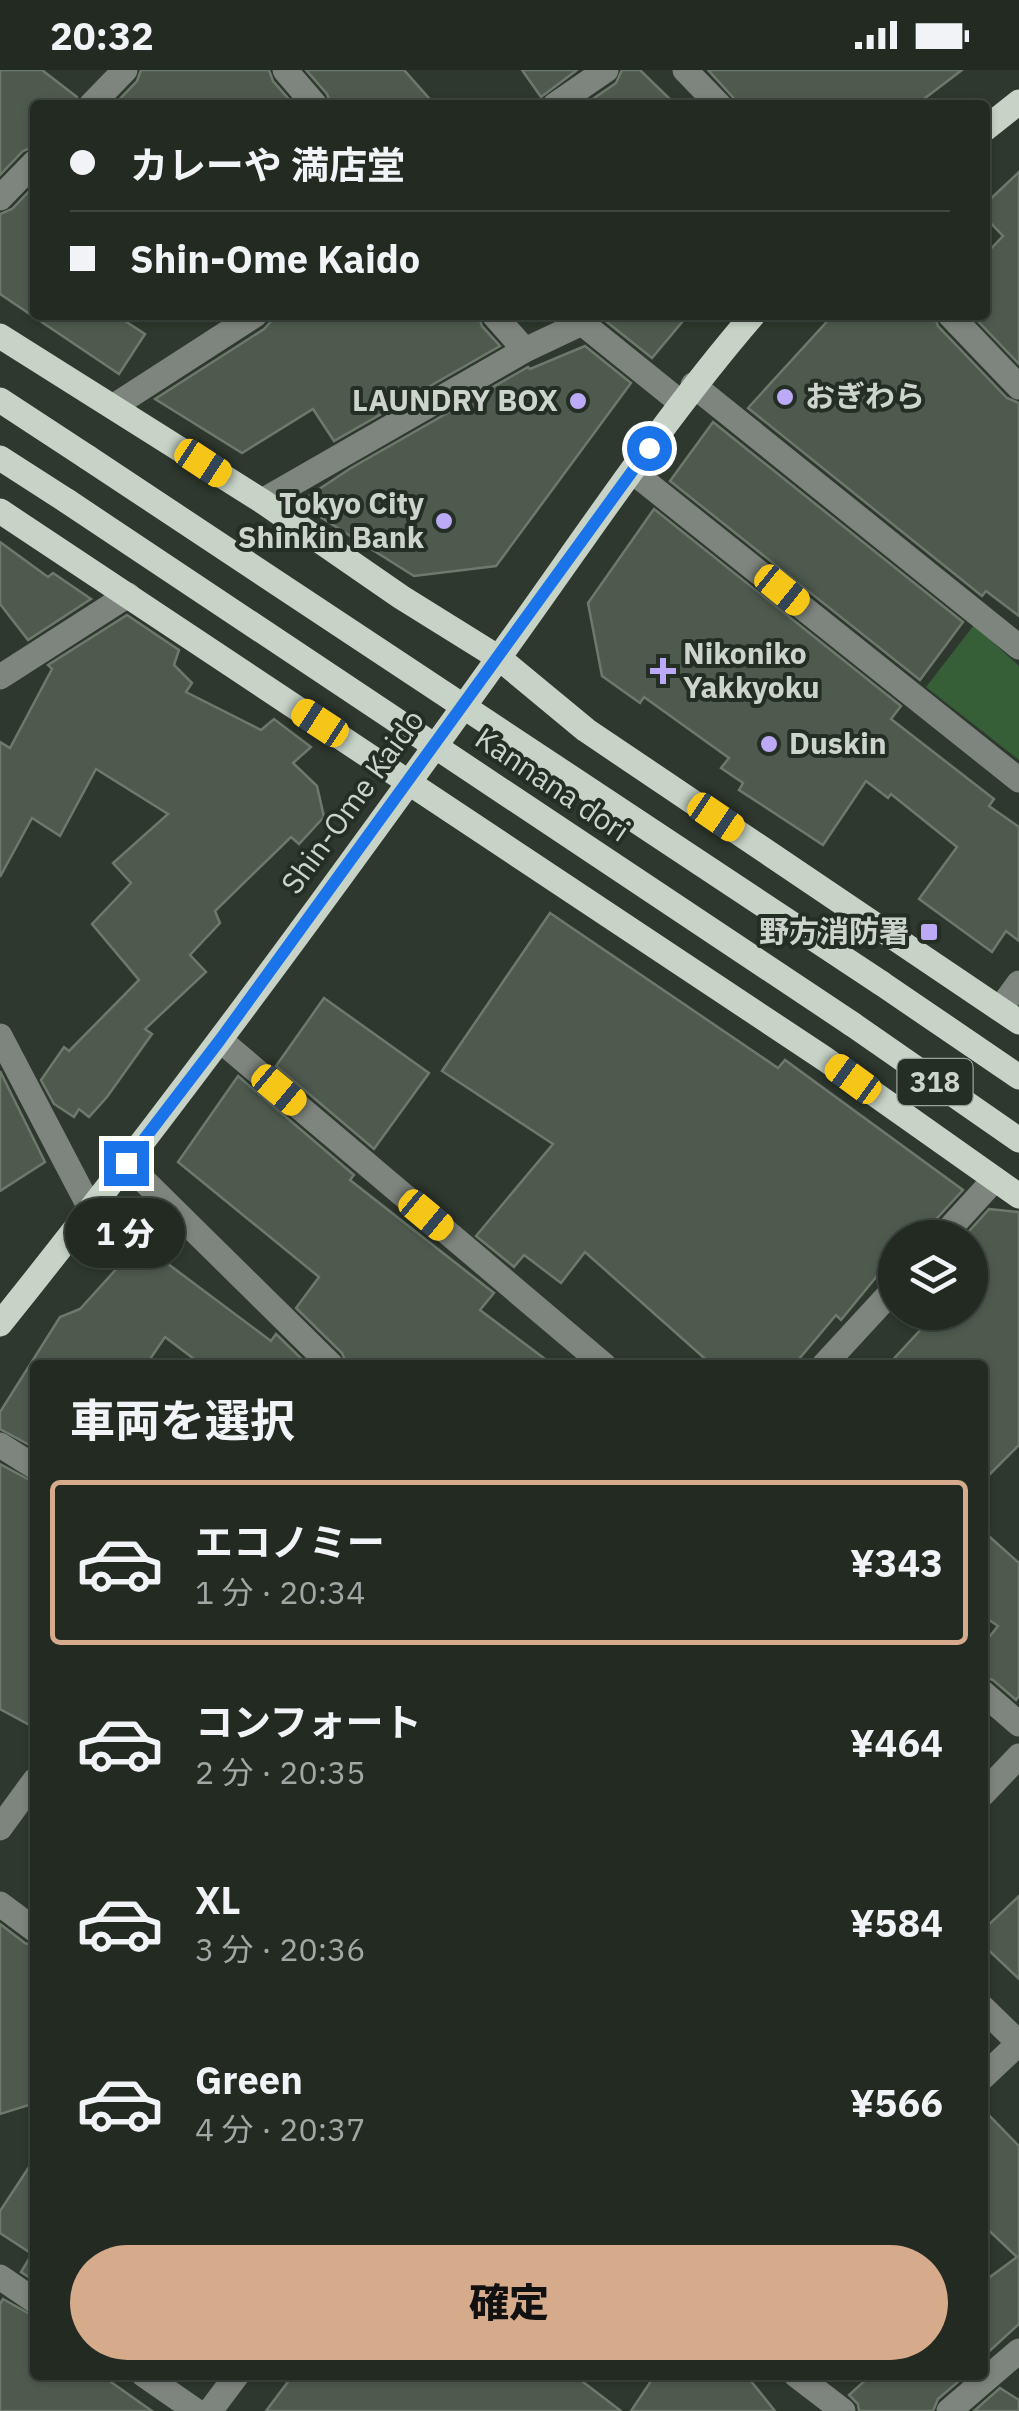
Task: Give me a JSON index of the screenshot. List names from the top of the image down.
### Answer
{
  "streets": {
    "main road": ["Kannana dori", "Shin-Ome Kaido", "318"]
  },
  "places": {
    "other": [
      "おぎわら",
      "LAUNDRY BOX",
      "Tokyo City Shinkin Bank",
      "Duskin"
    ],
    "health": ["Nikoniko Yakkyoku"],
    "transit": ["野方消防署"]
  },
  "page": {
    "status": "20:32",
    "banner": ["カレーや 満店堂", "Shin-Ome Kaido"],
    "bubble": "1 分",
    "heading": "車両を選択",
    "list": [
      {
        "name": "エコノミー",
        "note": "1 分 · 20:34",
        "value": "¥343"
      },
      {
        "name": "コンフォート",
        "note": "2 分 · 20:35",
        "value": "¥464"
      },
      {
        "name": "XL",
        "note": "3 分 · 20:36",
        "value": "¥584"
      },
      {
        "name": "Green",
        "note": "4 分 · 20:37",
        "value": "¥566"
      }
    ],
    "buttons": "確定"
  }
}
